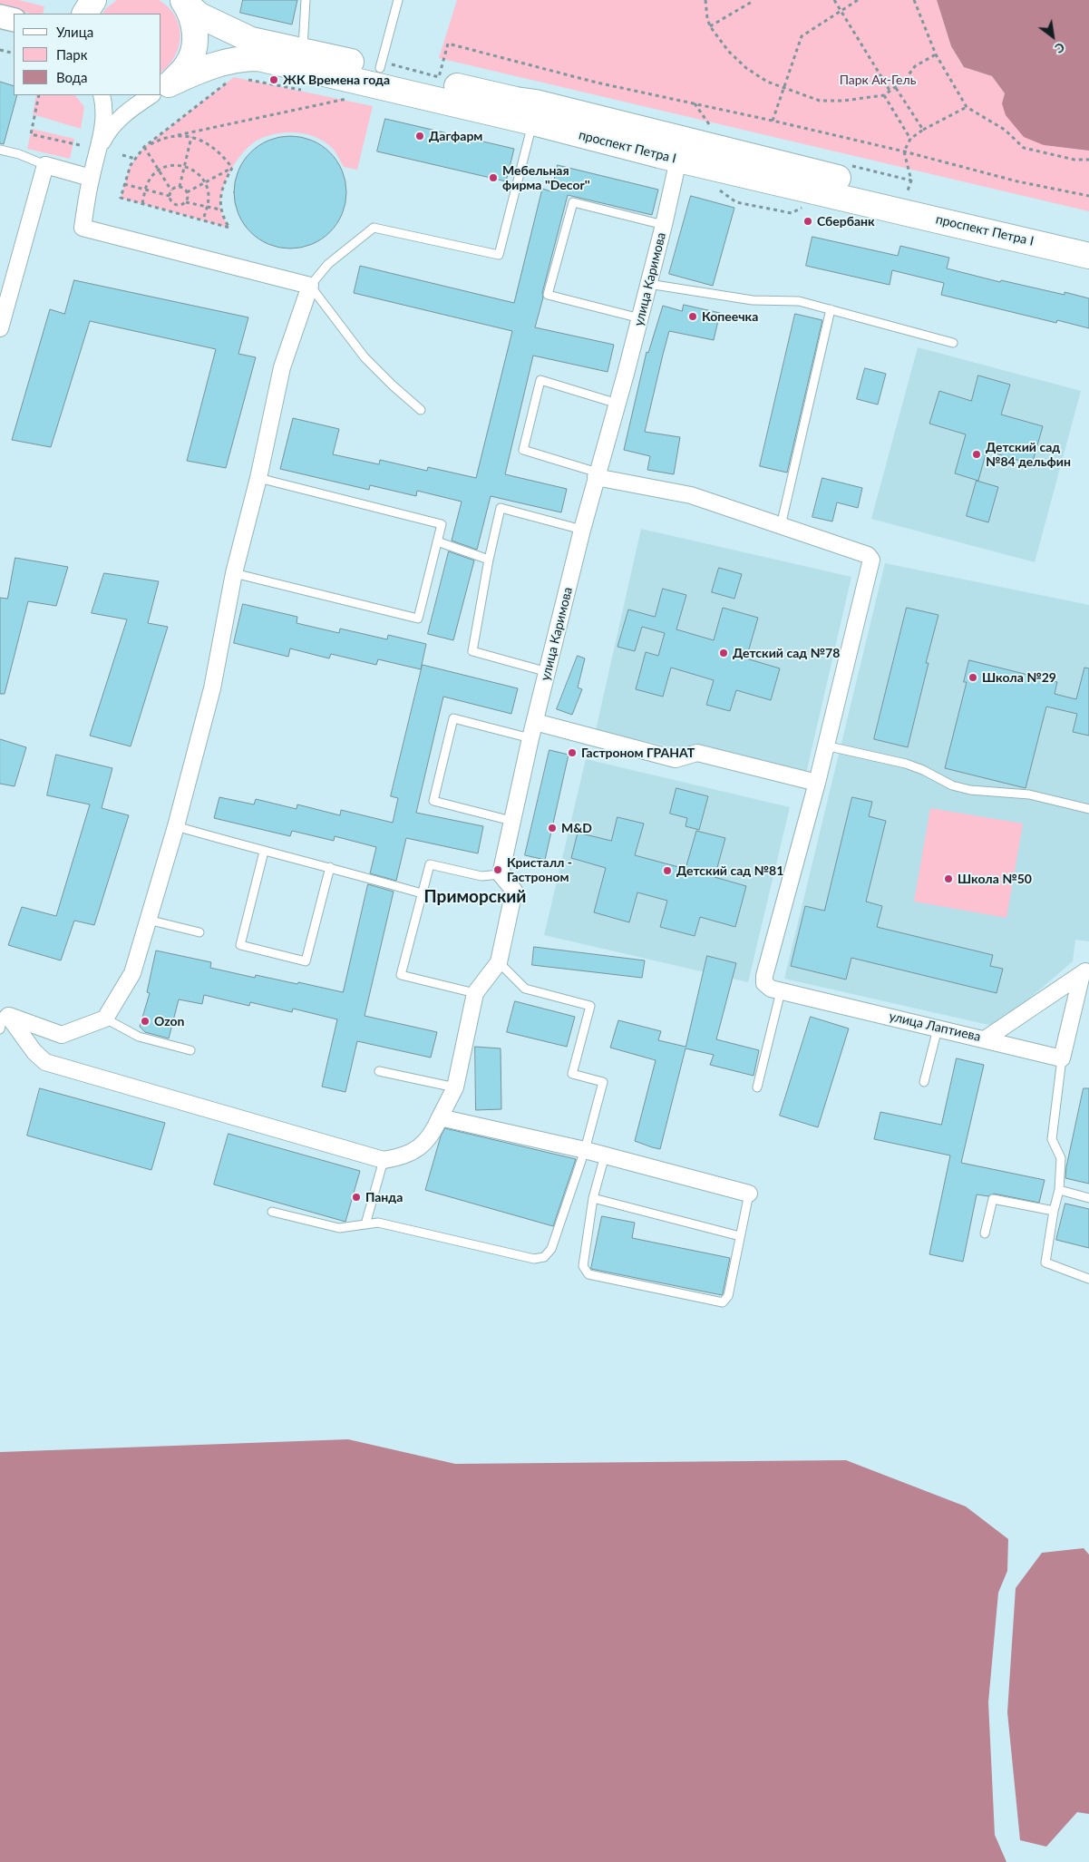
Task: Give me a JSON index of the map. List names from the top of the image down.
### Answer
{
  "streets": {
    "main road": ["проспект Петра I"],
    "street": ["улица Каримова", "улица Лаптиева"]
  },
  "crossings": [
    ["проспект Петра I", "улица Каримова"]
  ],
  "districts": ["Приморский"],
  "parks": ["Парк Ак-Гель"],
  "places": [
    "ЖК Времена года",
    "Дагфарм",
    "Мебельная фирма ''Decor''",
    "Сбербанк",
    "Копеечка",
    "Детский сад №84 дельфин",
    "Детский сад №78",
    "Школа №29",
    "Гастроном ГРАНАТ",
    "M&D",
    "Кристалл - Гастроном",
    "Детский сад №81",
    "Школа №50",
    "Ozon",
    "Панда"
  ],
  "legend": ["Улица", "Парк", "Вода"],
  "north": "bottom right"
}
